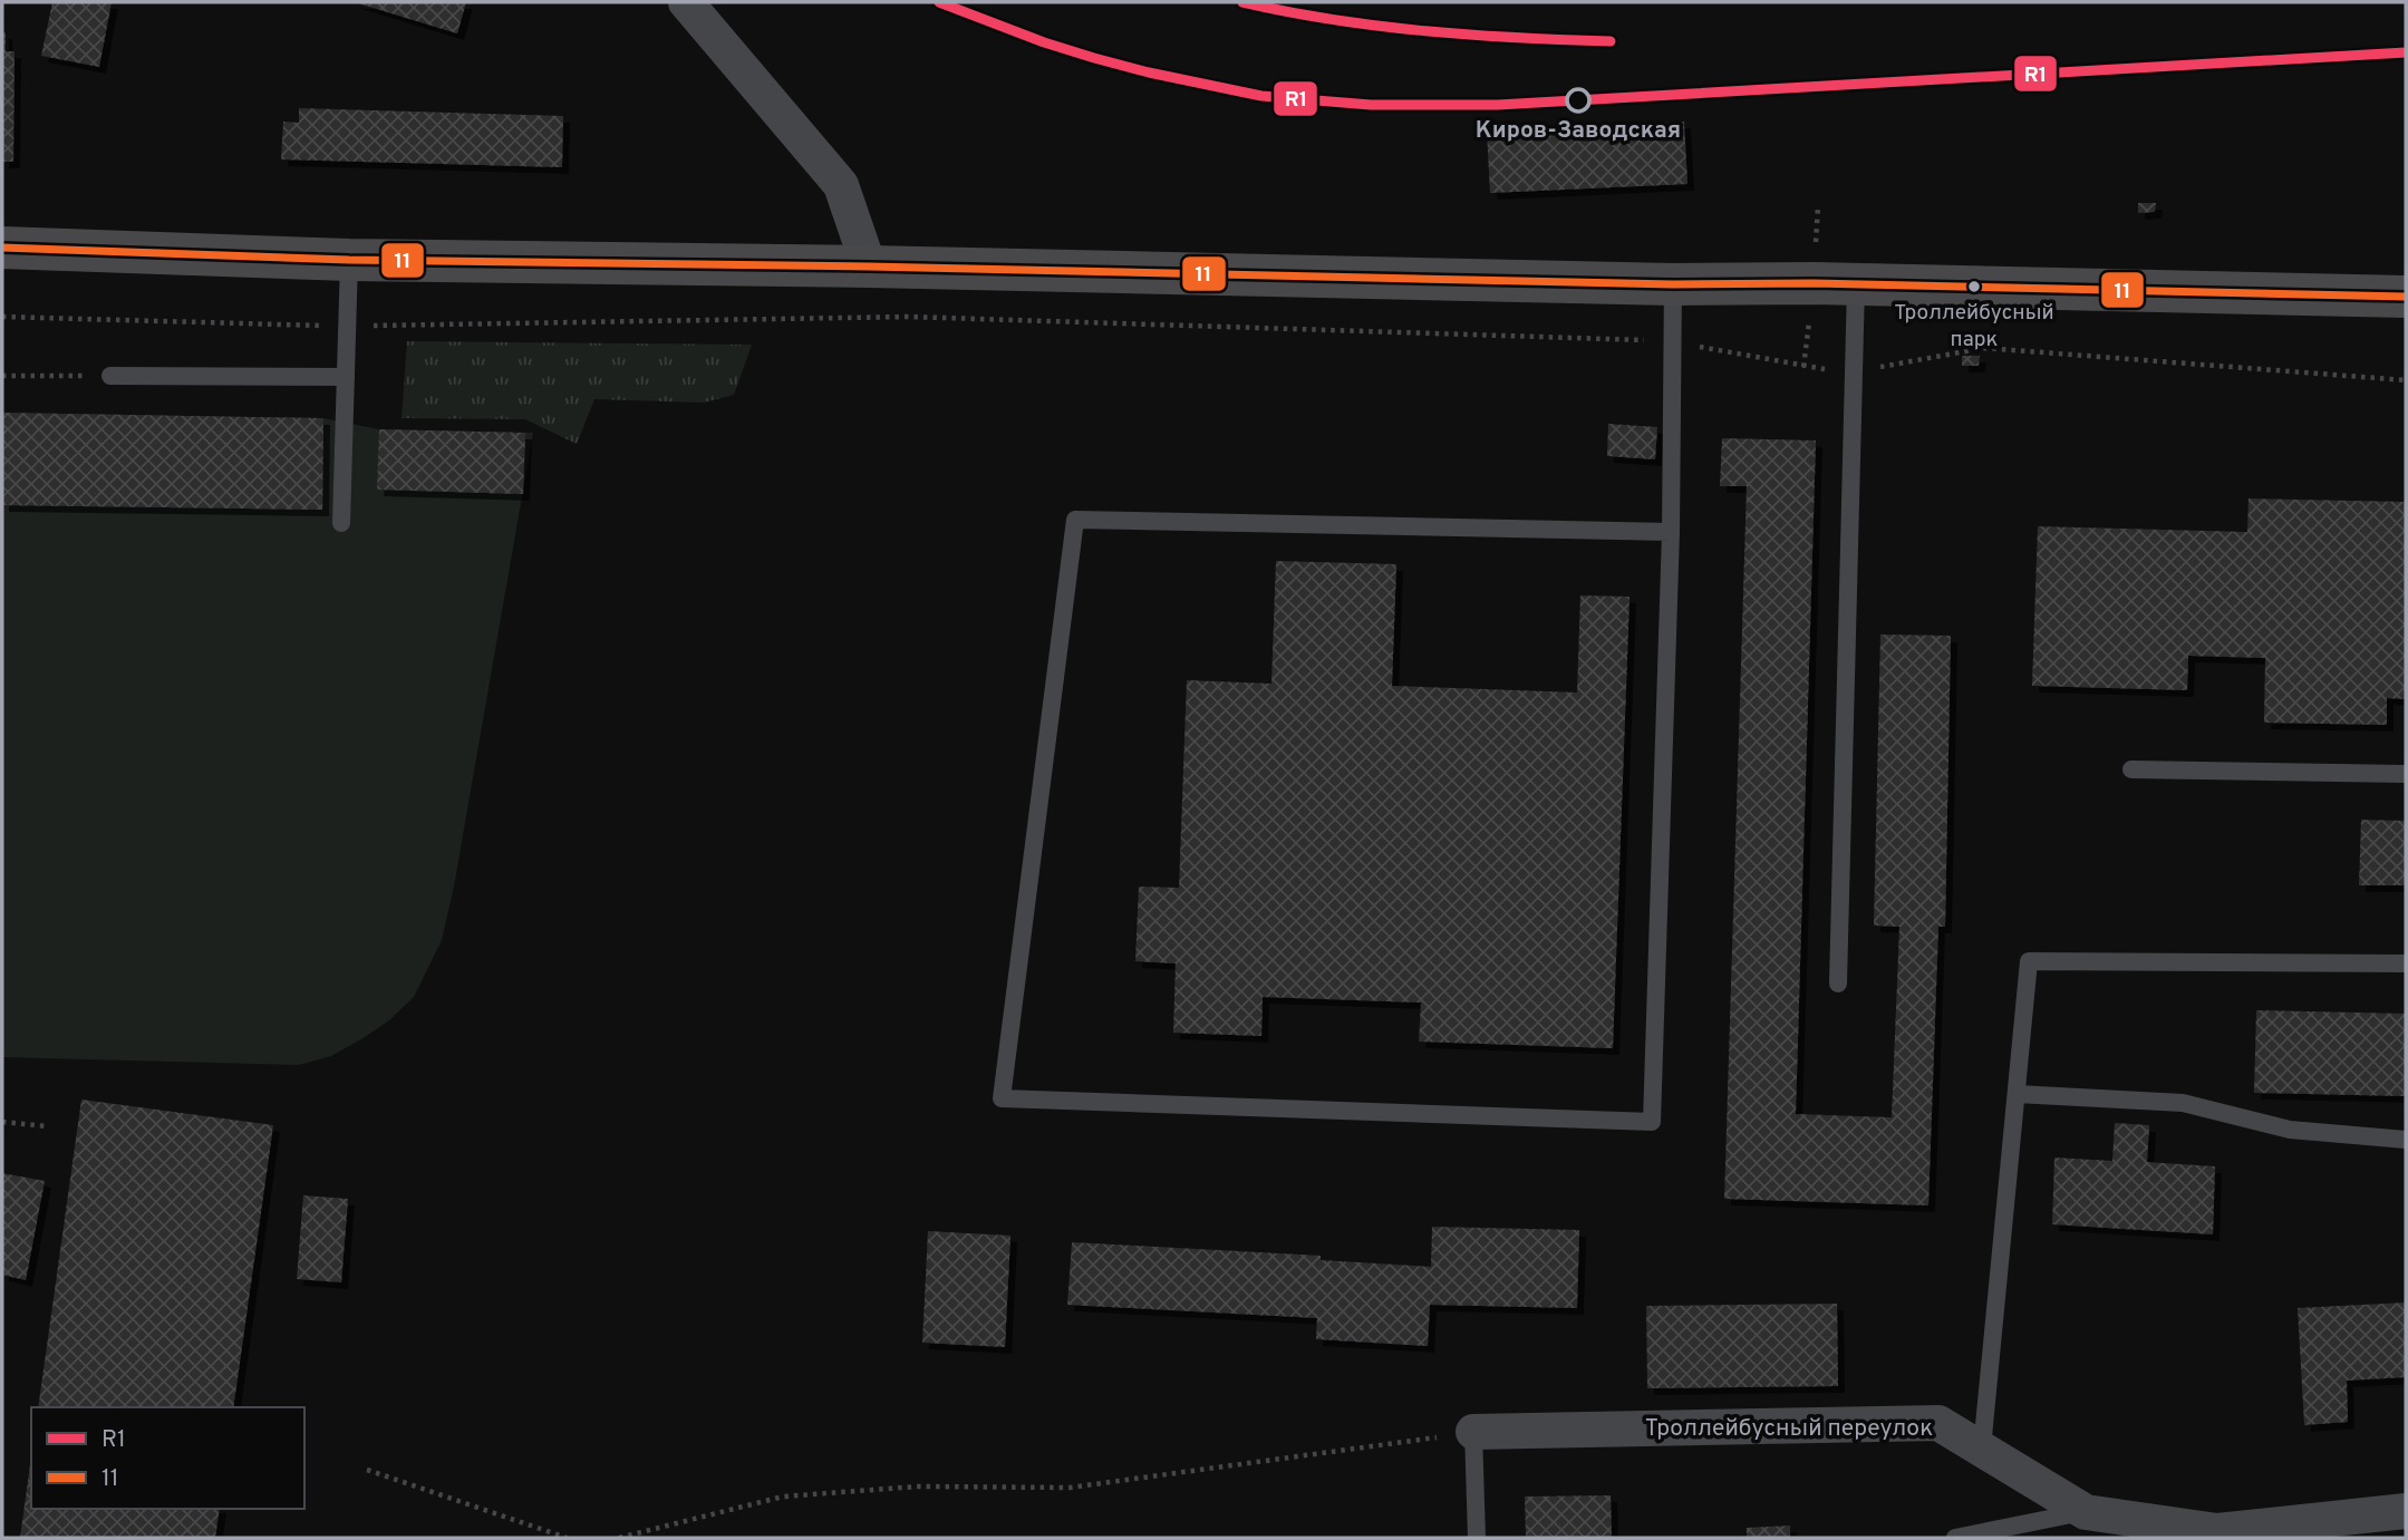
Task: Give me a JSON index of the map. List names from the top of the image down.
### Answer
{
  "streets": {
    "street": ["Троллейбусный переулок"]
  },
  "places": ["Киров-Заводская", "Троллейбусный парк"],
  "lines": ["transit line R1", "transit line 11"],
  "legend": ["R1", "11"]
}
